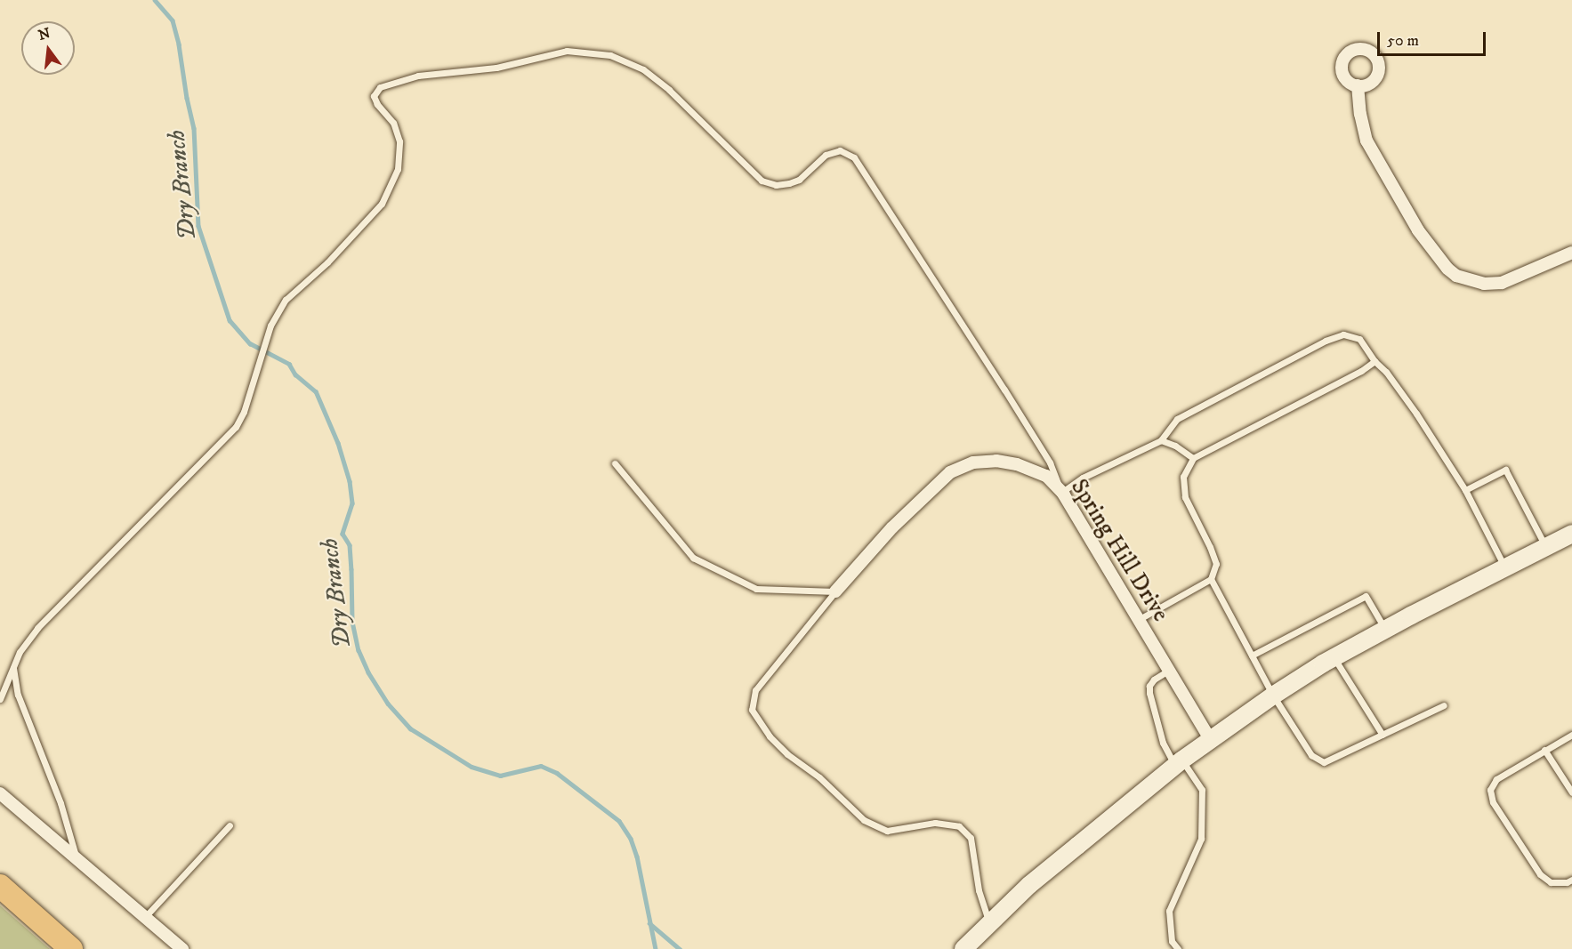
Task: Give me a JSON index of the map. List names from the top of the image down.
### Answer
{
  "streets": {
    "street": ["Spring Hill Drive"]
  },
  "water": ["Dry Branch"],
  "scale_bar": "50 m",
  "north": "top"
}
